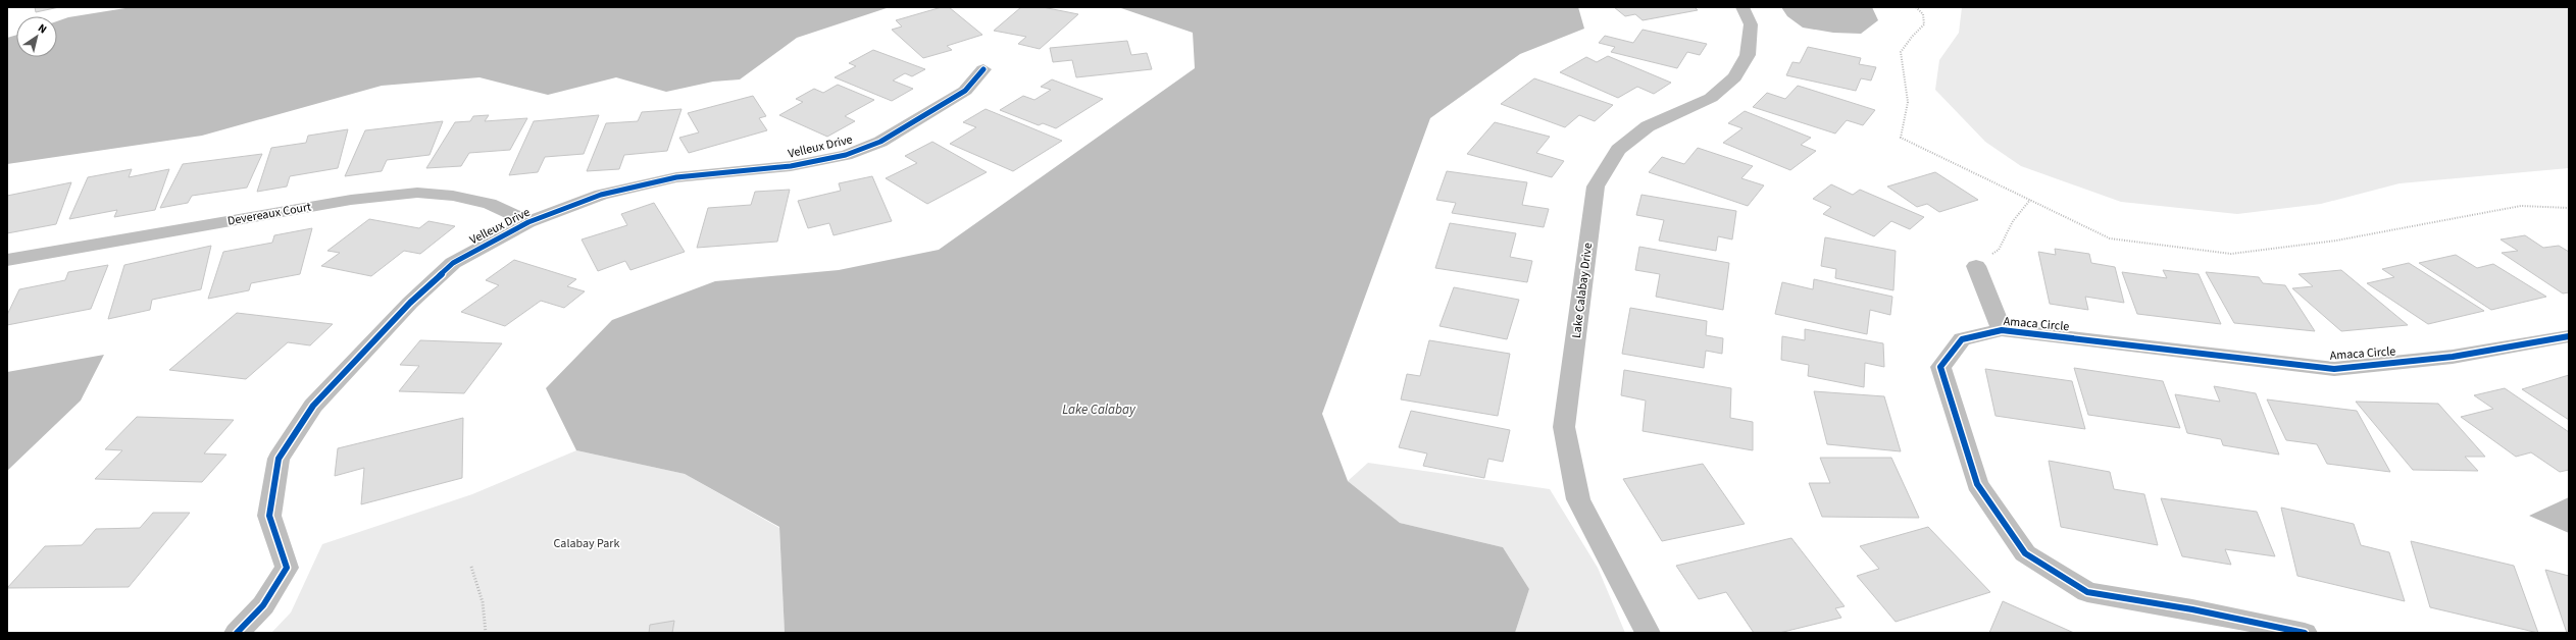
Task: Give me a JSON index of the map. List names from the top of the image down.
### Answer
{
  "streets": {
    "street": [
      "Velleux Drive",
      "Devereaux Court",
      "Lake Calabay Drive",
      "Amaca Circle"
    ]
  },
  "crossings": [
    ["Velleux Drive", "Devereaux Court"]
  ],
  "water": ["Lake Calabay"],
  "parks": ["Calabay Park"],
  "north": "top right"
}
